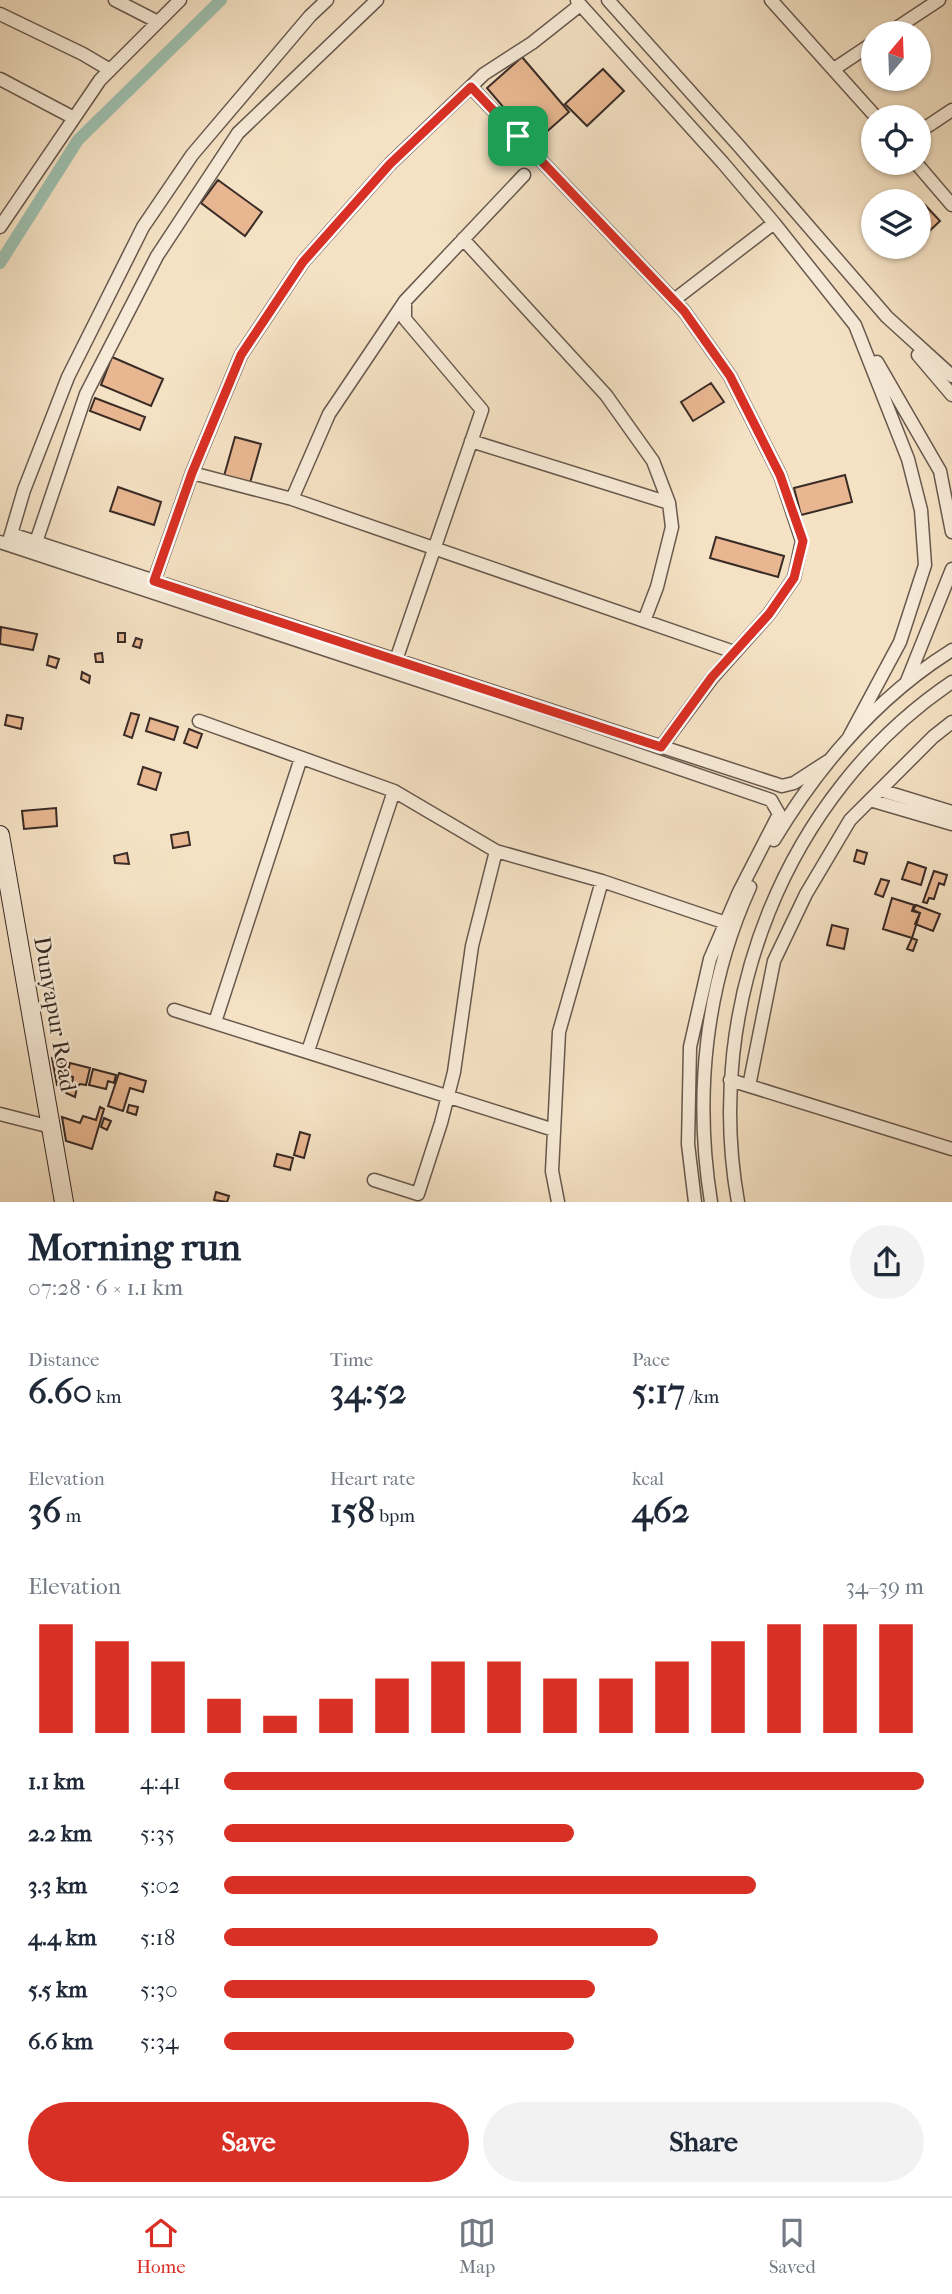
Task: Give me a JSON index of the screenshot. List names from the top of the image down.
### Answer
{
  "streets": {
    "main road": ["Dunyapur Road"]
  },
  "north": "top",
  "page": {
    "heading": ["Morning run", "07:28 · 6 × 1.1 km"],
    "stats": [
      ["Distance", "6.60 km"],
      ["Time", "34:52"],
      ["Pace", "5:17 /km"],
      ["Elevation", "36 m"],
      ["Heart rate", "158 bpm"],
      ["kcal", "462"]
    ],
    "chart": ["Elevation", "34–39 m"],
    "list": [
      {
        "name": "1.1 km",
        "note": "4:41"
      },
      {
        "name": "2.2 km",
        "note": "5:35"
      },
      {
        "name": "3.3 km",
        "note": "5:02"
      },
      {
        "name": "4.4 km",
        "note": "5:18"
      },
      {
        "name": "5.5 km",
        "note": "5:30"
      },
      {
        "name": "6.6 km",
        "note": "5:34"
      }
    ],
    "buttons": ["Save", "Share"],
    "tabs": ["Home", "Map", "Saved"]
  }
}
